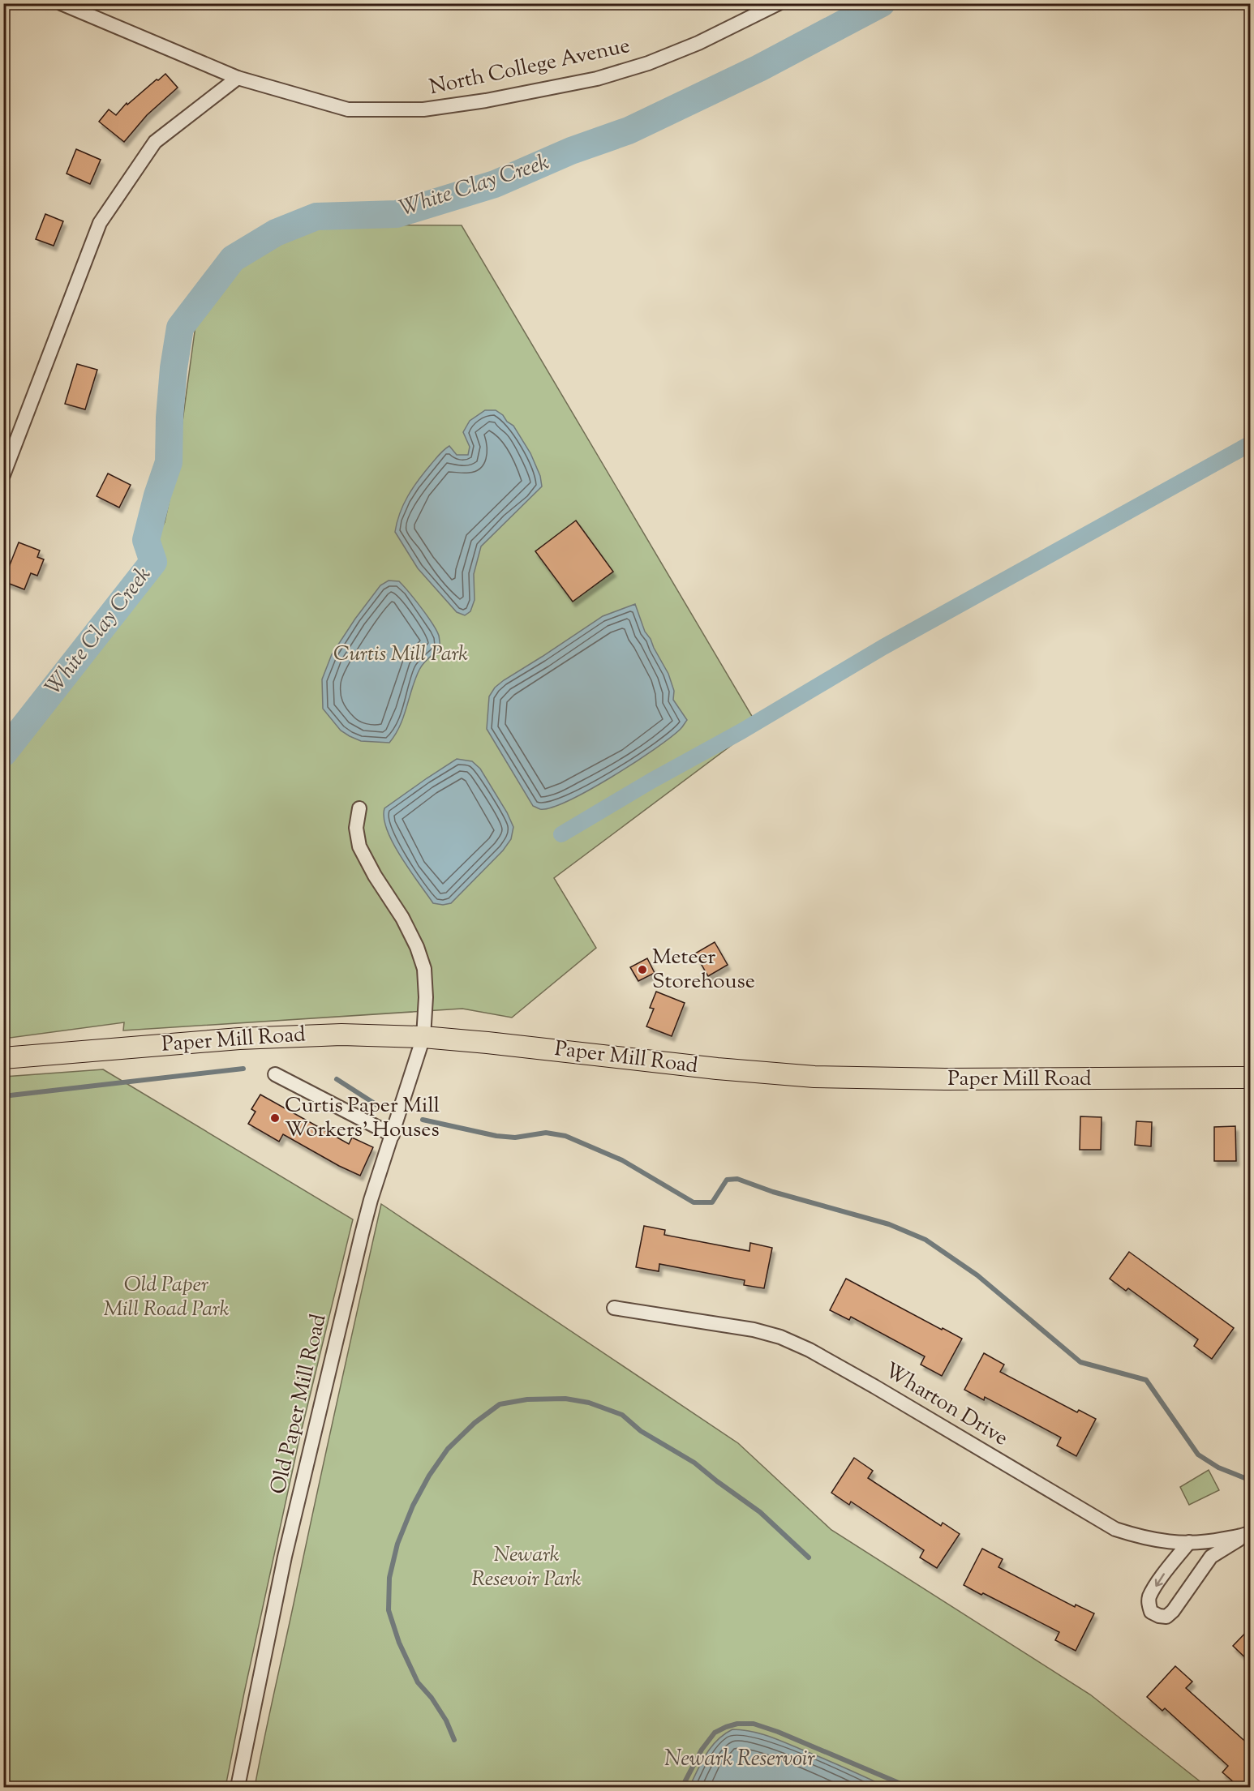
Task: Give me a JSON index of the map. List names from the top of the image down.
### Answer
{
  "streets": {
    "main road": ["Paper Mill Road"],
    "street": ["North College Avenue", "Old Paper Mill Road", "Wharton Drive"]
  },
  "crossings": [
    ["Paper Mill Road", "Old Paper Mill Road"]
  ],
  "water": ["White Clay Creek", "Newark Reservoir"],
  "parks": ["Curtis Mill Park", "Old Paper Mill Road Park", "Newark Resevoir Park"],
  "places": ["Meteer Storehouse", "Curtis Paper Mill Workers' Houses"]
}
